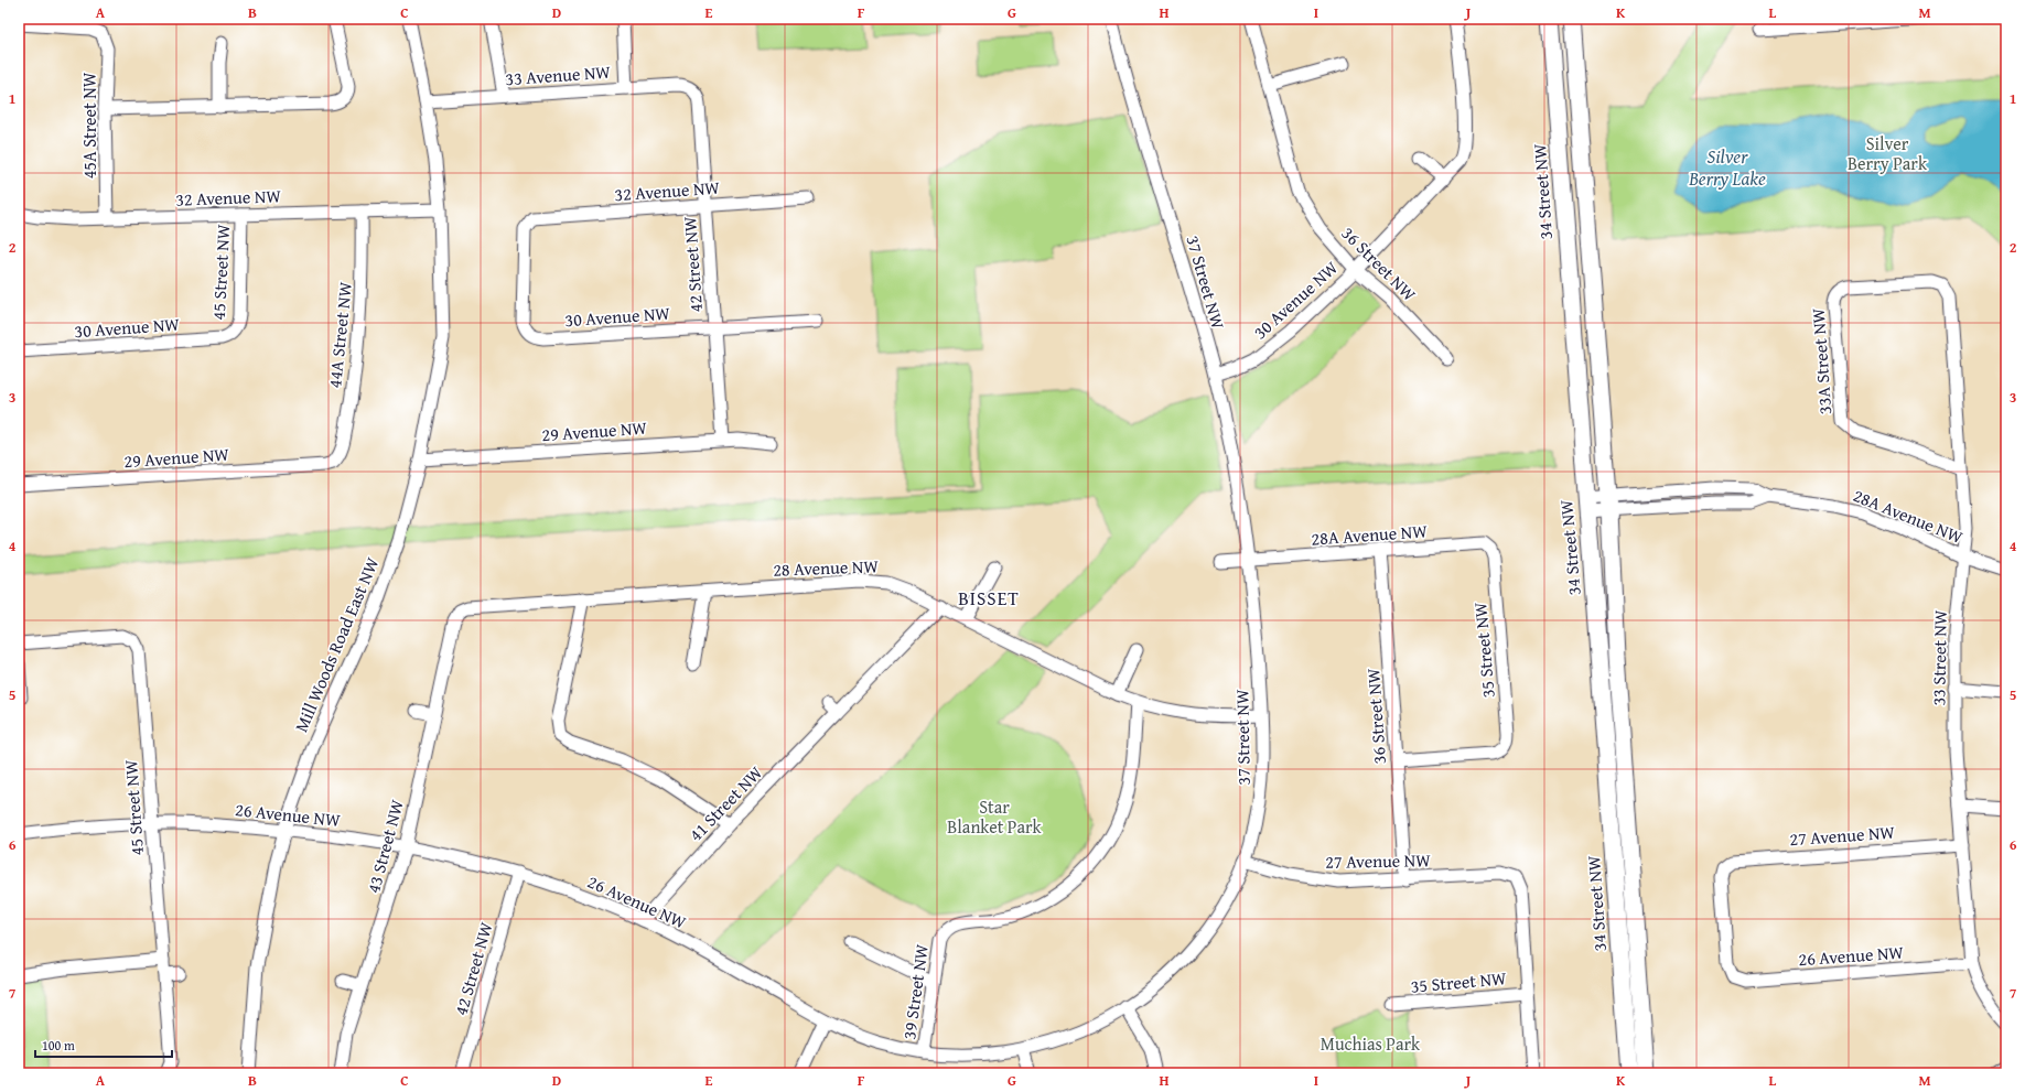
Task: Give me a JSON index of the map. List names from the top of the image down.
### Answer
{
  "streets": {
    "main road": ["34 Street NW"],
    "street": [
      "33 Avenue NW",
      "45A Street NW",
      "32 Avenue NW",
      "36 Street NW",
      "42 Street NW",
      "45 Street NW",
      "37 Street NW",
      "30 Avenue NW",
      "44A Street NW",
      "33A Street NW",
      "29 Avenue NW",
      "28A Avenue NW",
      "28 Avenue NW",
      "Mill Woods Road East NW",
      "35 Street NW",
      "33 Street NW",
      "41 Street NW",
      "26 Avenue NW",
      "27 Avenue NW",
      "43 Street NW",
      "39 Street NW"
    ]
  },
  "crossings": [
    ["33 Avenue NW", "42 Street NW"],
    ["33 Avenue NW", "Mill Woods Road East NW"],
    ["45A Street NW", "32 Avenue NW"],
    ["32 Avenue NW", "42 Street NW"],
    ["32 Avenue NW", "45 Street NW"],
    ["32 Avenue NW", "30 Avenue NW"],
    ["32 Avenue NW", "44A Street NW"],
    ["32 Avenue NW", "Mill Woods Road East NW"],
    ["34 Street NW", "28A Avenue NW"],
    ["36 Street NW", "30 Avenue NW"],
    ["36 Street NW", "28A Avenue NW"],
    ["36 Street NW", "35 Street NW"],
    ["36 Street NW", "27 Avenue NW"],
    ["42 Street NW", "30 Avenue NW"],
    ["42 Street NW", "29 Avenue NW"],
    ["42 Street NW", "26 Avenue NW"],
    ["45 Street NW", "30 Avenue NW"],
    ["45 Street NW", "26 Avenue NW"],
    ["37 Street NW", "30 Avenue NW"],
    ["37 Street NW", "28A Avenue NW"],
    ["37 Street NW", "28 Avenue NW"],
    ["37 Street NW", "26 Avenue NW"],
    ["37 Street NW", "27 Avenue NW"],
    ["44A Street NW", "29 Avenue NW"],
    ["33A Street NW", "33 Street NW"],
    ["29 Avenue NW", "Mill Woods Road East NW"],
    ["28A Avenue NW", "35 Street NW"],
    ["28A Avenue NW", "33 Street NW"],
    ["28 Avenue NW", "41 Street NW"],
    ["28 Avenue NW", "43 Street NW"],
    ["28 Avenue NW", "39 Street NW"],
    ["Mill Woods Road East NW", "26 Avenue NW"],
    ["35 Street NW", "27 Avenue NW"],
    ["33 Street NW", "26 Avenue NW"],
    ["33 Street NW", "27 Avenue NW"],
    ["41 Street NW", "26 Avenue NW"],
    ["26 Avenue NW", "27 Avenue NW"],
    ["26 Avenue NW", "43 Street NW"],
    ["26 Avenue NW", "39 Street NW"]
  ],
  "districts": ["BISSET"],
  "water": ["Silver Berry Lake"],
  "parks": ["Silver Berry Park", "Star Blanket Park", "Muchias Park"],
  "scale_bar": "100 m",
  "grid": {
    "columns": [
      "A",
      "B",
      "C",
      "D",
      "E",
      "F",
      "G",
      "H",
      "I",
      "J",
      "K",
      "L",
      "M"
    ],
    "rows": [
      "1",
      "2",
      "3",
      "4",
      "5",
      "6",
      "7"
    ]
  }
}
